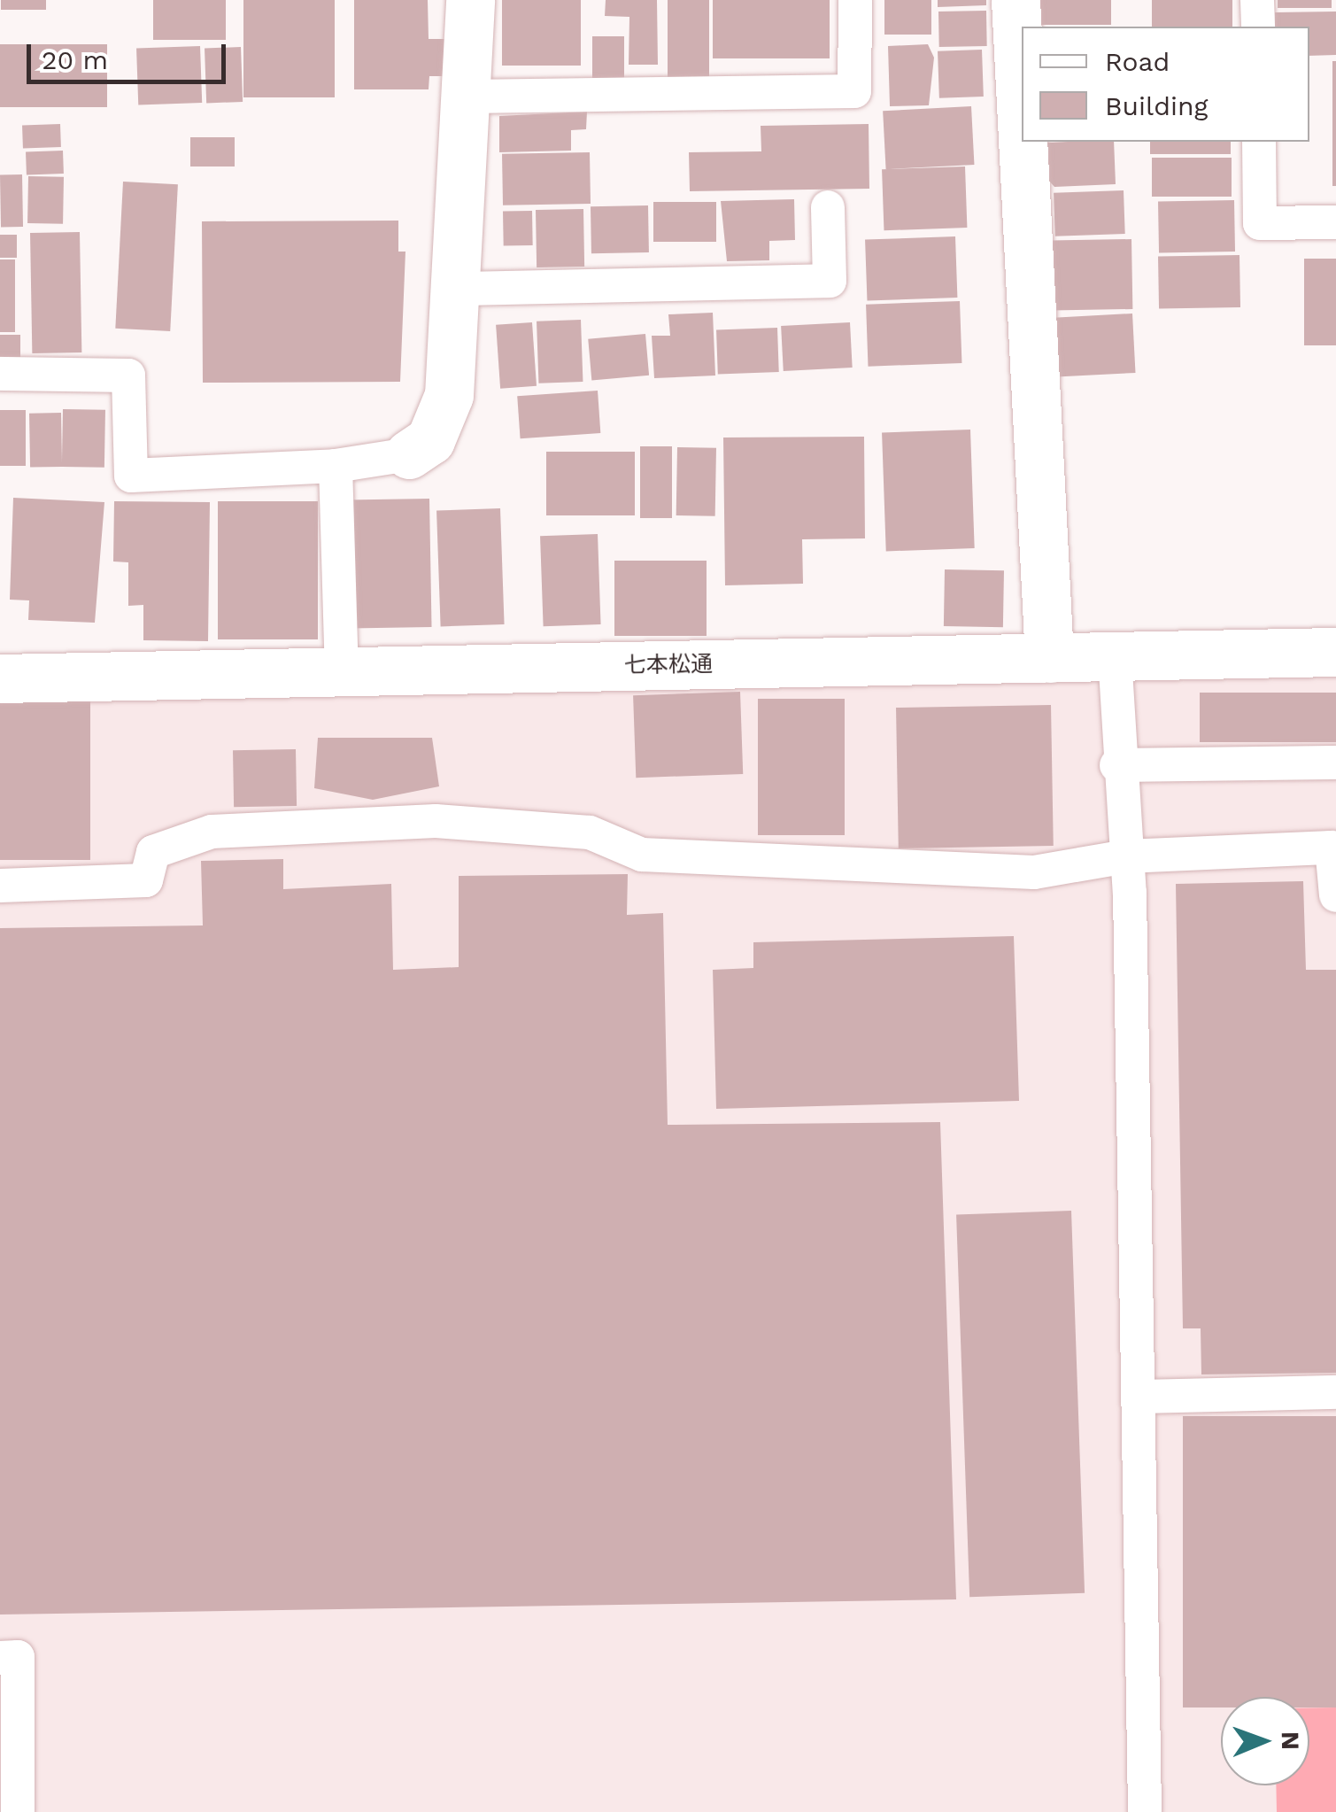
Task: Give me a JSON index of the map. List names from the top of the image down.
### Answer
{
  "streets": {
    "street": ["七本松通"]
  },
  "legend": ["Road", "Building"],
  "scale_bar": "20 m",
  "north": "right"
}
